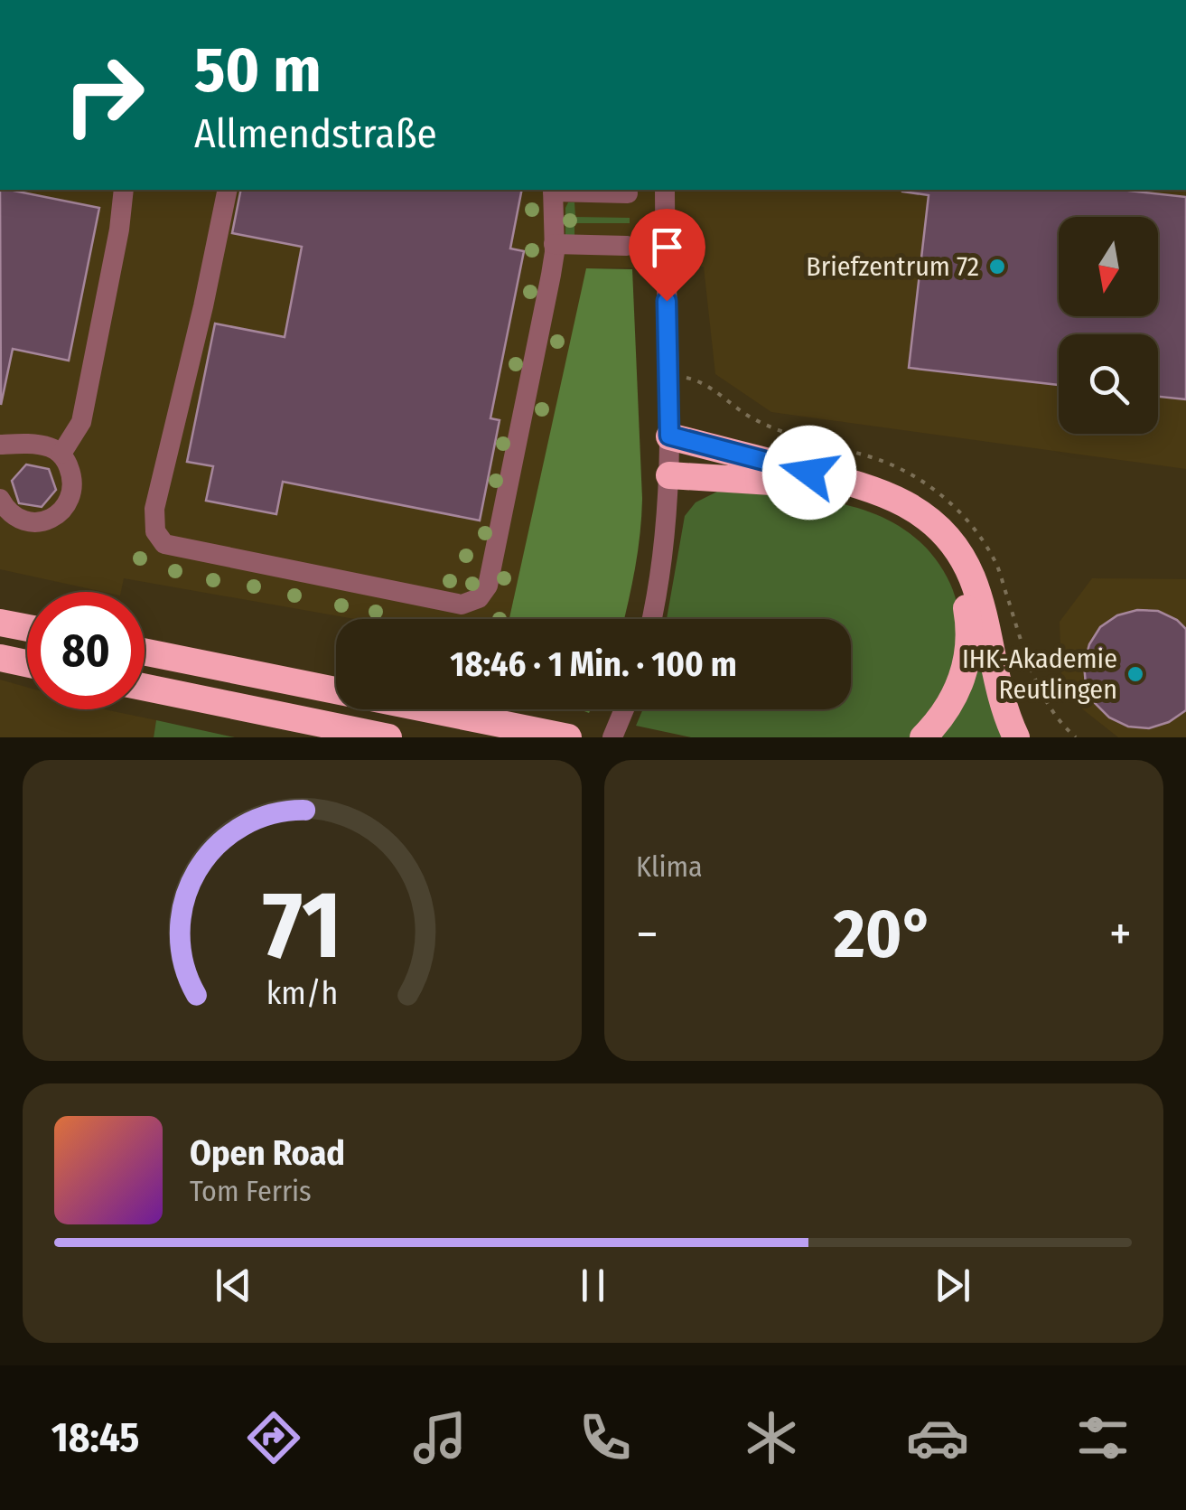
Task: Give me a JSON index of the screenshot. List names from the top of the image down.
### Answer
{
  "places": ["Briefzentrum 72", "IHK-Akademie Reutlingen"],
  "north": "bottom",
  "page": {
    "turn": ["50 m", "Allmendstraße"],
    "limit": "80",
    "trip": "18:46 · 1 Min. · 100 m",
    "tile": "Klima",
    "heat": ["−", "20°", "+"],
    "song": ["Open Road", "Tom Ferris"],
    "tabs": "18:45",
    "gauge": ["71", "km/h"]
  }
}
